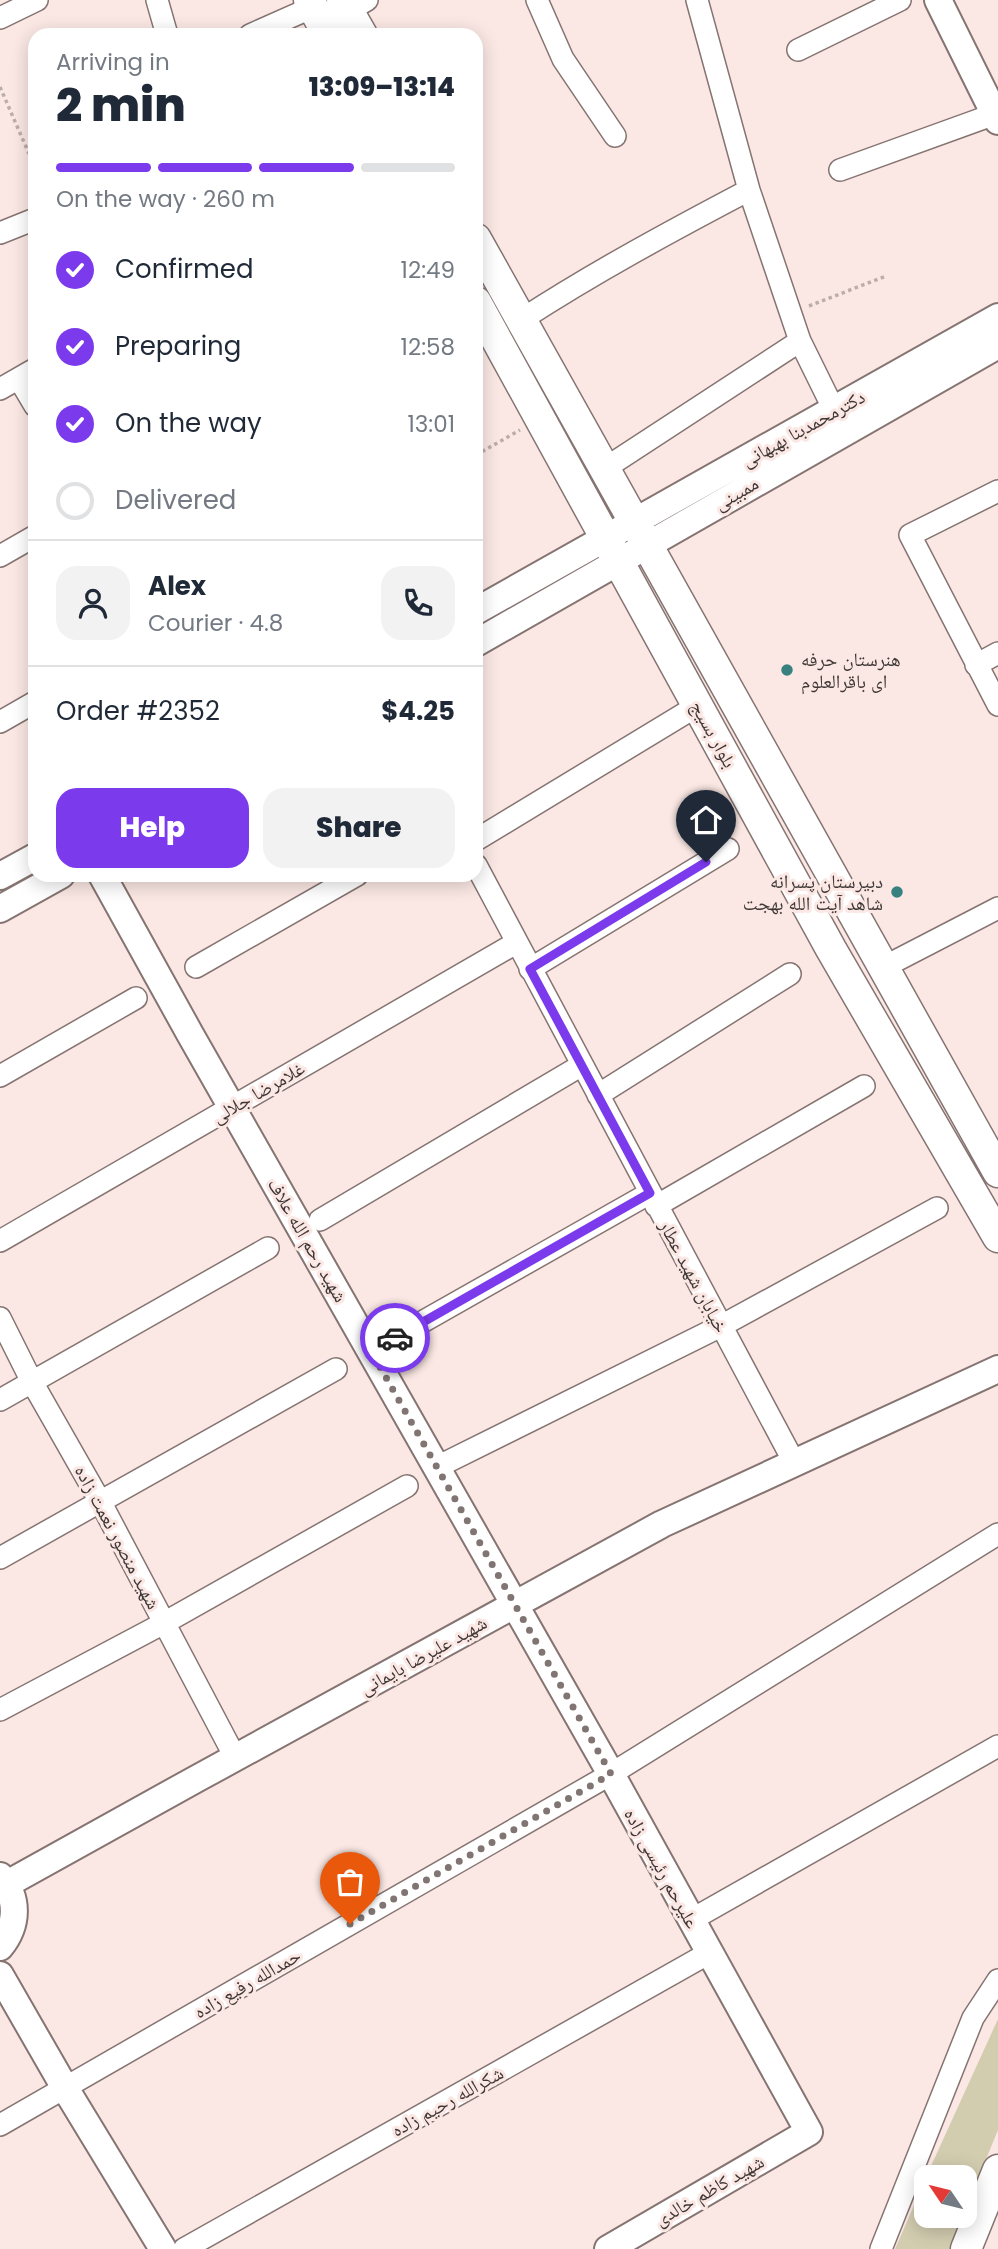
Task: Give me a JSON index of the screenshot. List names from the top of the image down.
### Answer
{
  "streets": {
    "main road": ["بلوار بسیج"],
    "street": [
      "دکترمحمدبنا بهبهانی",
      "ممبینی",
      "غلامرضا جلالی",
      "شهید رحم الله علاف",
      "خیابان شهید عطار",
      "شهید منصور نعمت زاده",
      "شهید علیرضا بایمانی",
      "علیرحم رئیسی زاده",
      "حمدالله رفیع زاده",
      "شکرالله رحیم زاده",
      "شهید کاظم خالدی"
    ]
  },
  "crossings": [
    ["دکترمحمدبنا بهبهانی", "ممبینی"],
    ["دکترمحمدبنا بهبهانی", "بلوار بسیج"],
    ["ممبینی", "بلوار بسیج"],
    ["غلامرضا جلالی", "شهید رحم الله علاف"],
    ["غلامرضا جلالی", "خیابان شهید عطار"],
    ["شهید رحم الله علاف", "شهید علیرضا بایمانی"],
    ["شهید رحم الله علاف", "علیرحم رئیسی زاده"],
    ["خیابان شهید عطار", "شهید علیرضا بایمانی"],
    ["شهید منصور نعمت زاده", "شهید علیرضا بایمانی"],
    ["شهید علیرضا بایمانی", "علیرحم رئیسی زاده"],
    ["علیرحم رئیسی زاده", "حمدالله رفیع زاده"],
    ["علیرحم رئیسی زاده", "شکرالله رحیم زاده"],
    ["علیرحم رئیسی زاده", "شهید کاظم خالدی"]
  ],
  "places": ["هنرستان حرفه ای باقرالعلوم", "دبیرستان پسرانه شاهد آیت الله بهجت"],
  "north": "top left",
  "page": {
    "heading": ["2 min", "Arriving in", "13:09–13:14"],
    "panel": [
      "Alex",
      "Courier · 4.8",
      "Order #2352",
      "$4.25"
    ],
    "bar": "On the way · 260 m",
    "list": [
      ["Confirmed", "12:49"],
      ["Preparing", "12:58"],
      ["On the way", "13:01"],
      "Delivered"
    ],
    "buttons": ["Help", "Share"]
  }
}
